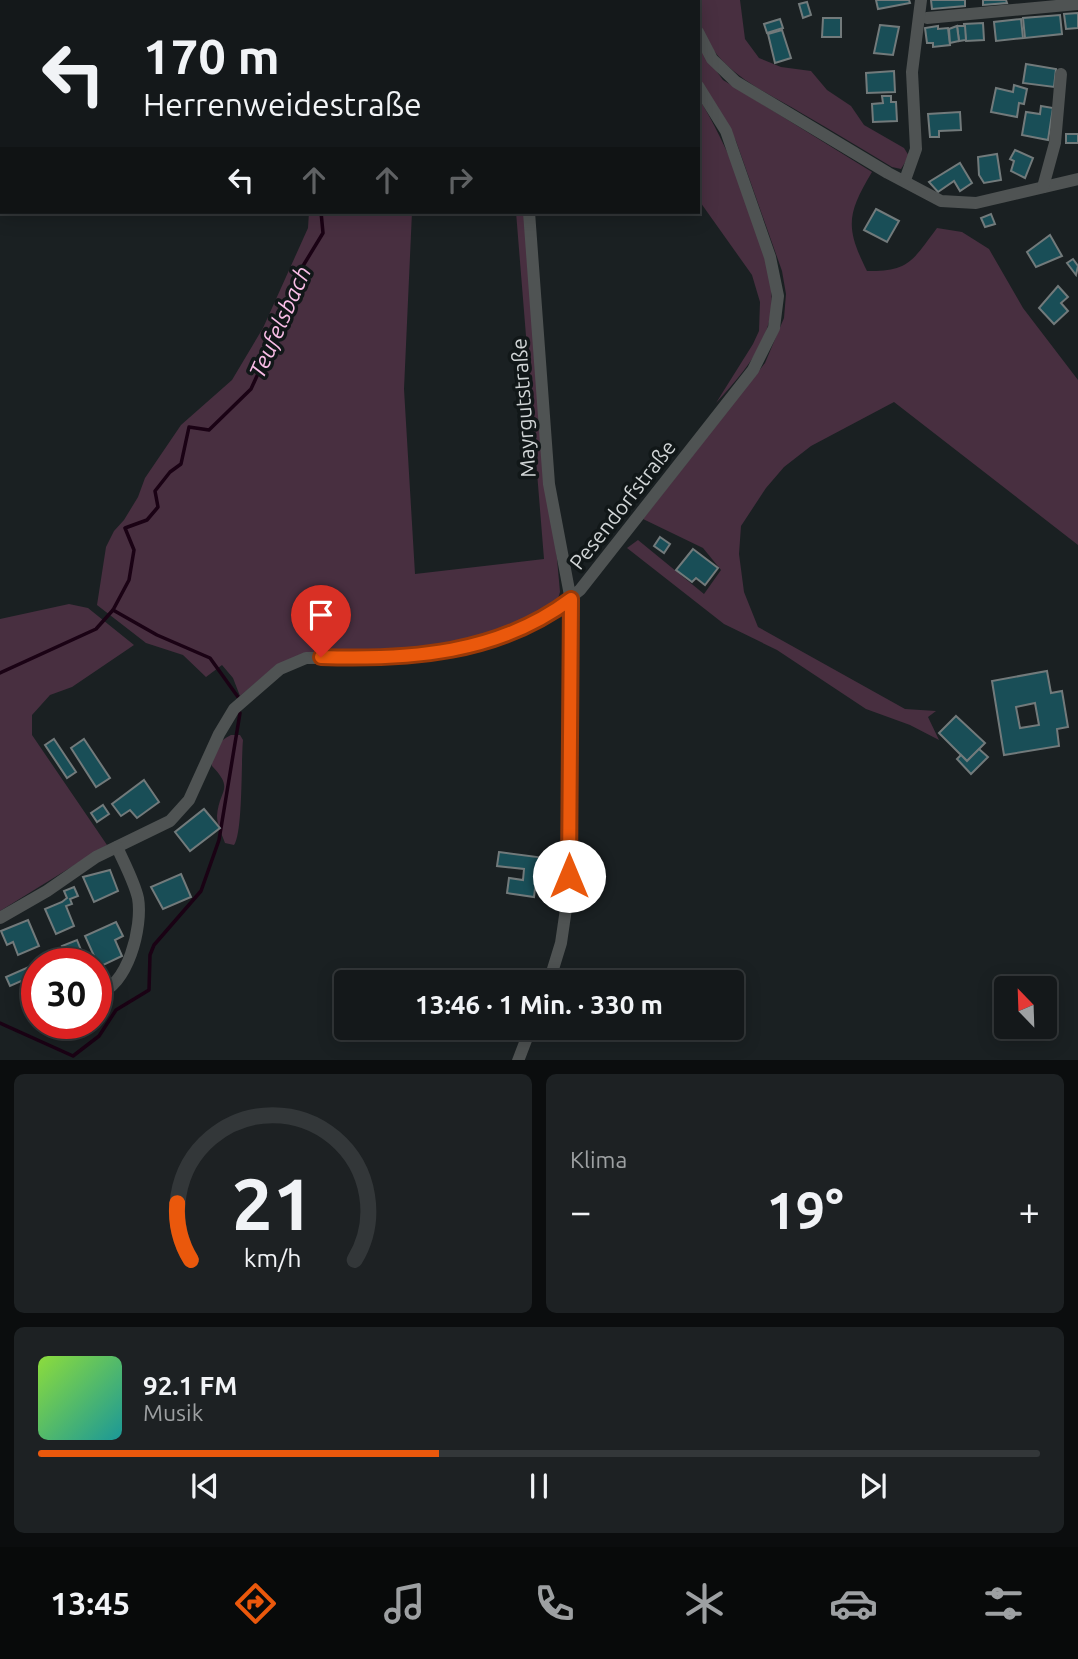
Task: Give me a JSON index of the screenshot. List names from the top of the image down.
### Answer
{
  "streets": {
    "street": ["Mayrgutstraße", "Pesendorfstraße"]
  },
  "crossings": [
    ["Mayrgutstraße", "Pesendorfstraße"]
  ],
  "water": ["Teufelsbach"],
  "north": "top left",
  "page": {
    "turn": ["170 m", "Herrenweidestraße"],
    "limit": "30",
    "trip": "13:46 · 1 Min. · 330 m",
    "tile": "Klima",
    "heat": ["−", "19°", "+"],
    "song": ["92.1 FM", "Musik"],
    "tabs": "13:45",
    "gauge": ["21", "km/h"]
  }
}
